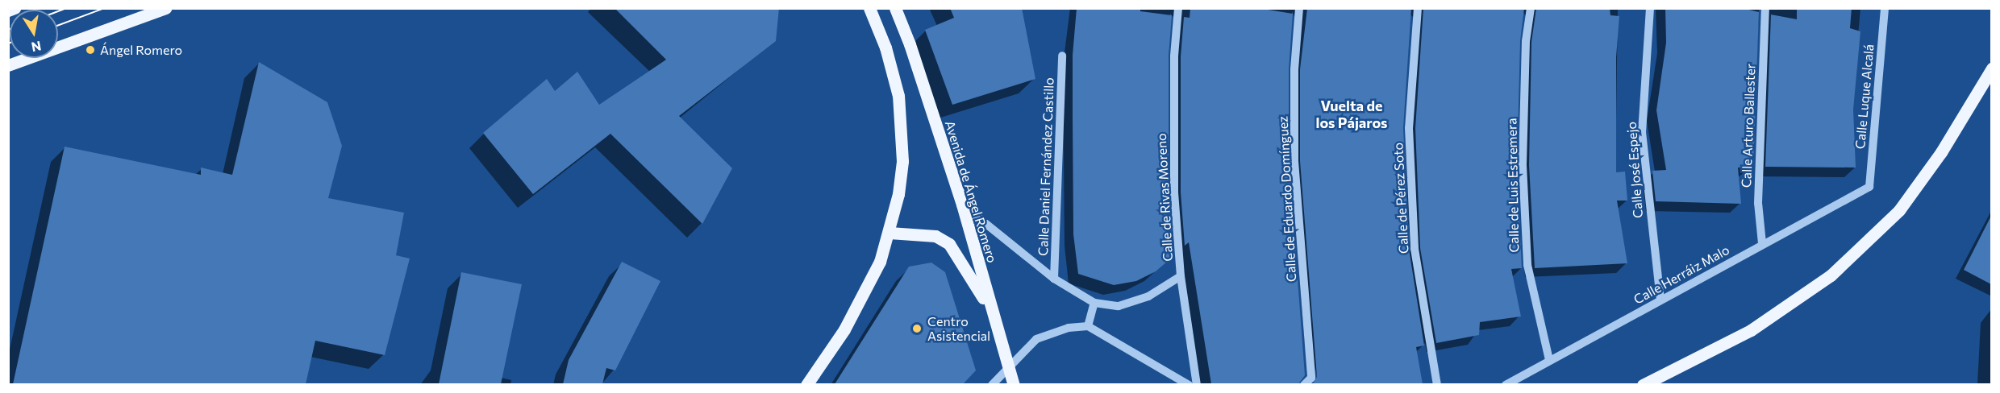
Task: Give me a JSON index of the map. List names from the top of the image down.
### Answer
{
  "streets": {
    "main road": ["Avenida de Ángel Romero"],
    "street": [
      "Calle Luque Alcalá",
      "Calle Arturo Ballester",
      "Calle Daniel Fernández Castillo",
      "Calle José Espejo",
      "Calle de Luis Estremera",
      "Calle de Rivas Moreno",
      "Calle de Pérez Soto",
      "Calle de Eduardo Domínguez",
      "Calle Herráiz Malo"
    ]
  },
  "crossings": [
    ["Calle Luque Alcalá", "Calle Herráiz Malo"],
    ["Calle Arturo Ballester", "Calle Herráiz Malo"],
    ["Calle José Espejo", "Calle Herráiz Malo"],
    ["Calle de Luis Estremera", "Calle Herráiz Malo"]
  ],
  "districts": ["Vuelta de los Pájaros"],
  "places": ["Ángel Romero", "Centro Asistencial"],
  "north": "bottom"
}
